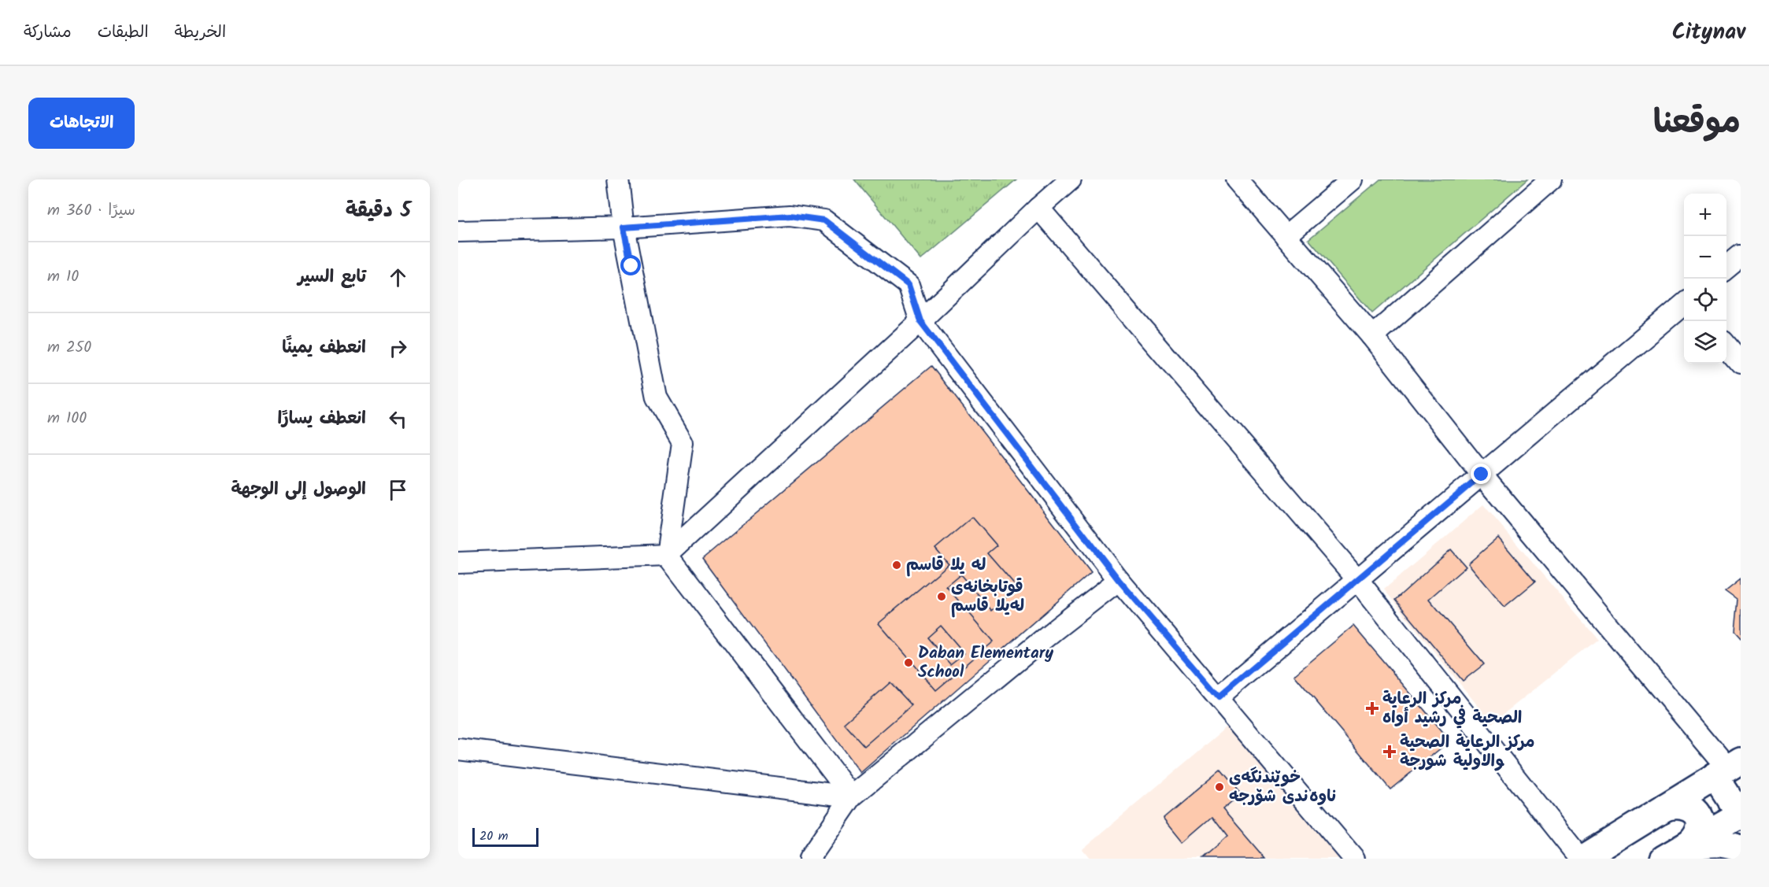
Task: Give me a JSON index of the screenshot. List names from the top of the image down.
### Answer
{
  "places": {
    "other": [
      "له يلا قاسم",
      "قوتابخانەی لەیلا قاسم",
      "Daban Elementary School",
      "خوێندنگەی ناوەندی شۆرجە"
    ],
    "health": ["مركز الرعاية الصحية في رشيد أواه", "مركز الرعاية الصحية والاولية شورجة"]
  },
  "scale_bar": "20 m",
  "page": {
    "header": "Citynav",
    "nav": ["الخريطة", "الطبقات", "مشاركة"],
    "title": "موقعنا",
    "buttons": "الاتجاهات",
    "heading": ["5 دقيقة", "سيرًا · 360 m"],
    "map_buttons": ["+", "−"],
    "list": [
      ["تابع السير", "10 m"],
      ["انعطف يمينًا", "250 m"],
      ["انعطف يسارًا", "100 m"],
      "الوصول إلى الوجهة"
    ],
    "scale": "20 m"
  }
}
